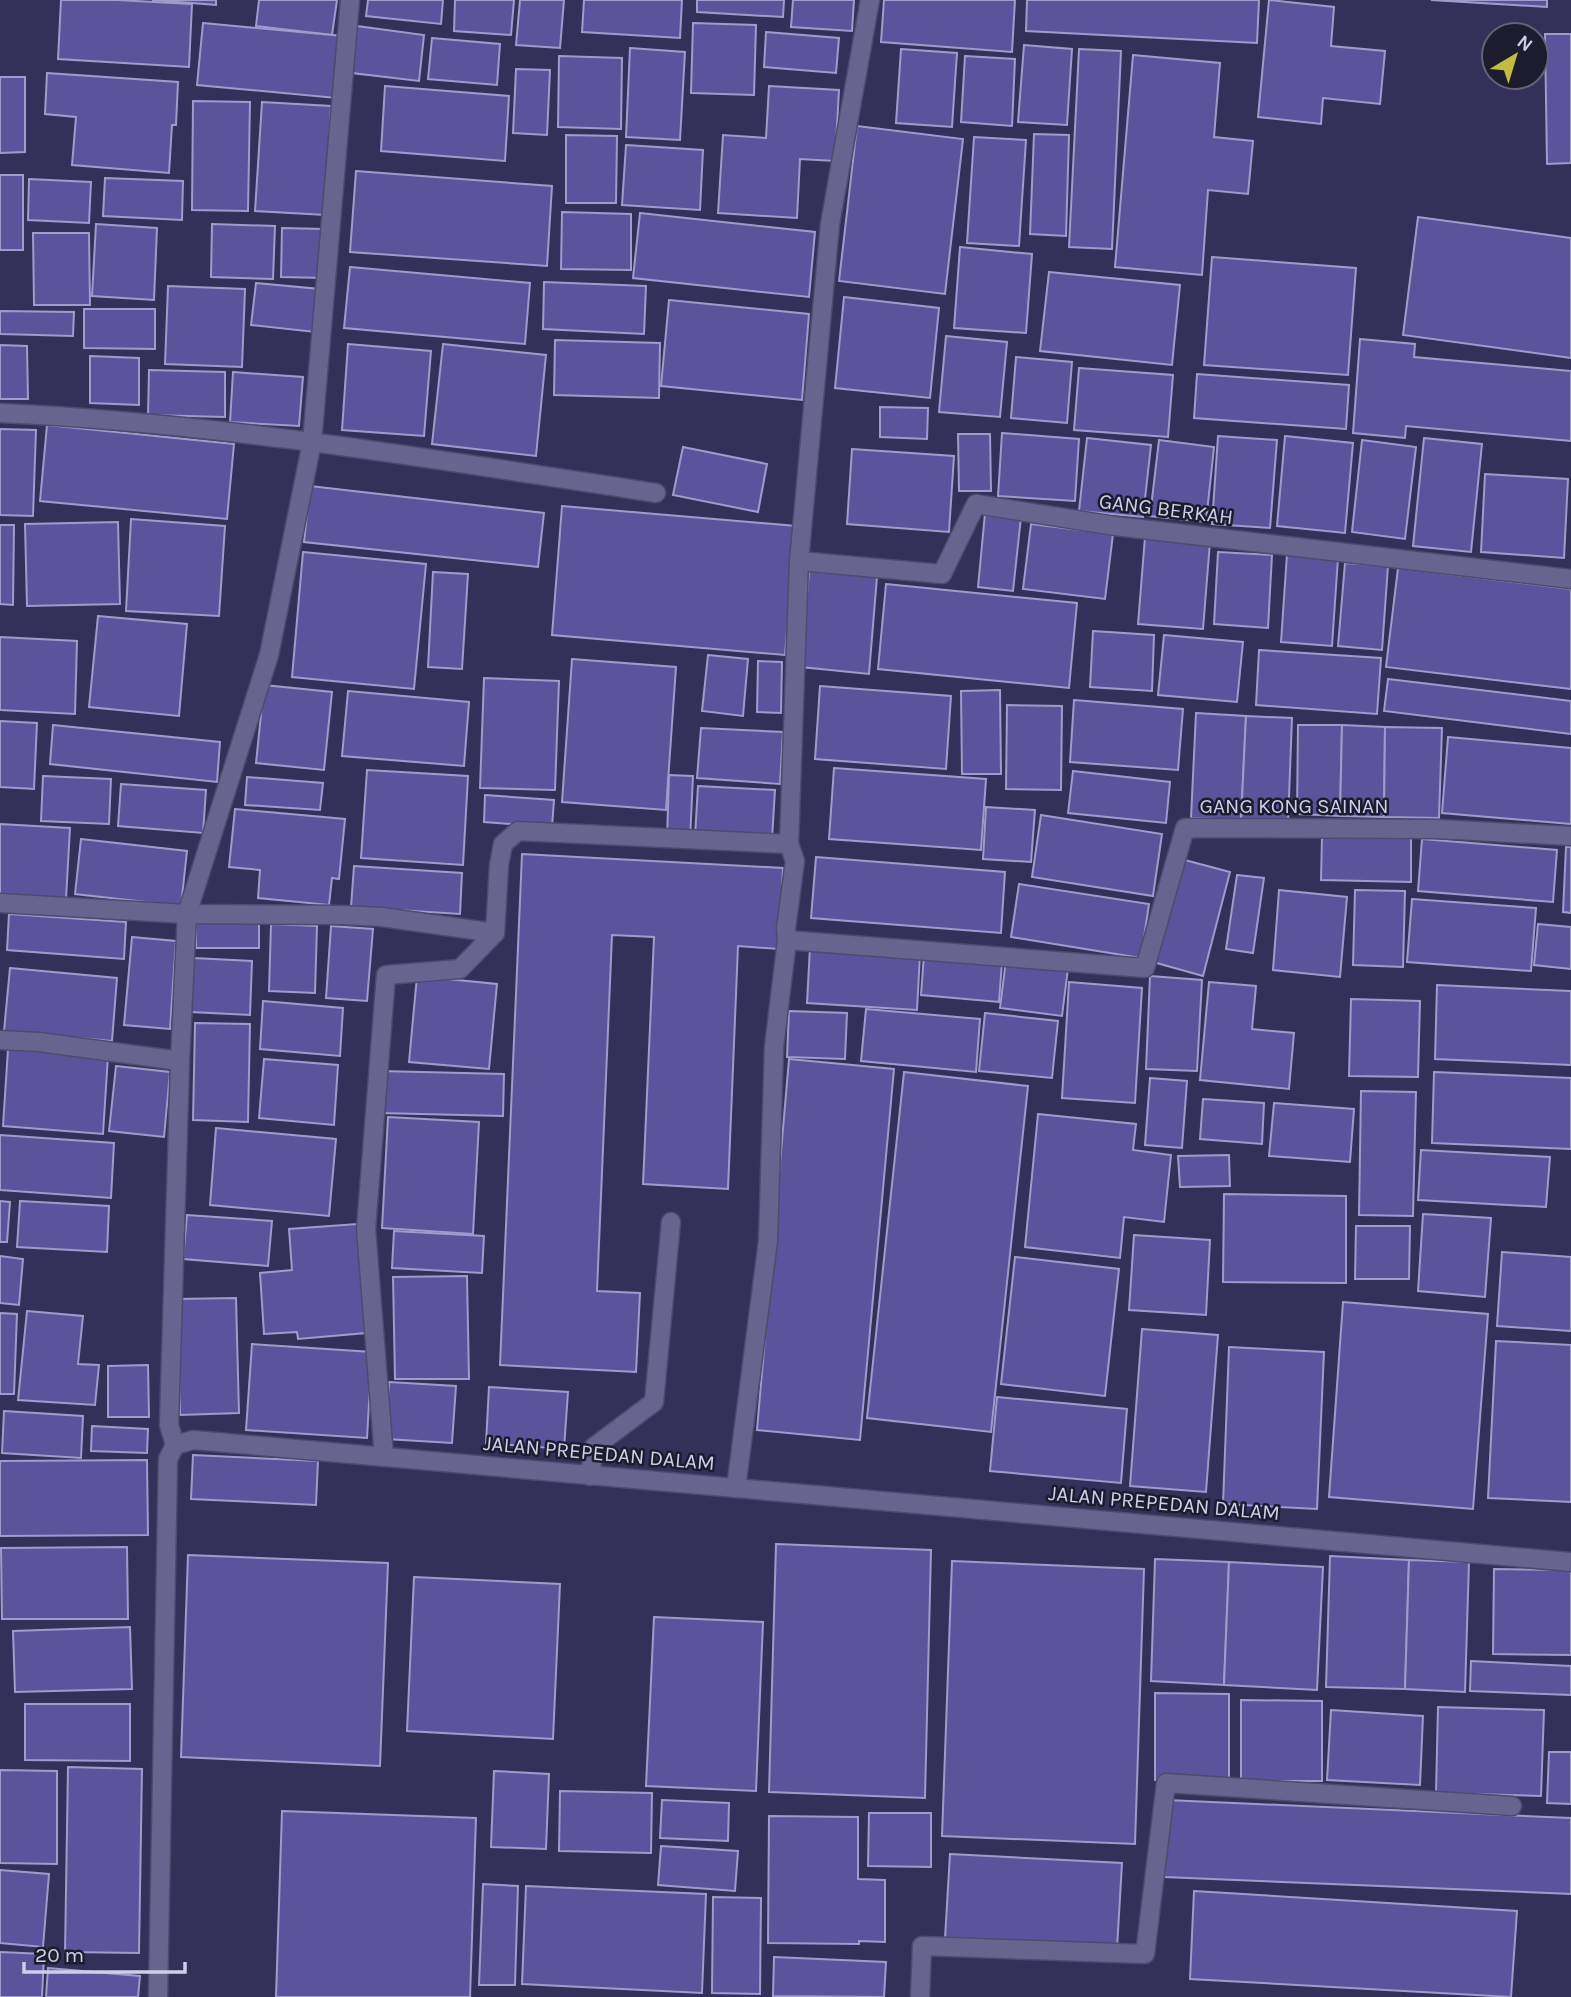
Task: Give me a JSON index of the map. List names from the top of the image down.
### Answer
{
  "streets": {
    "street": ["GANG BERKAH", "GANG KONG SAINAN", "JALAN PREPEDAN DALAM"]
  },
  "scale_bar": "20 m",
  "north": "top right"
}
